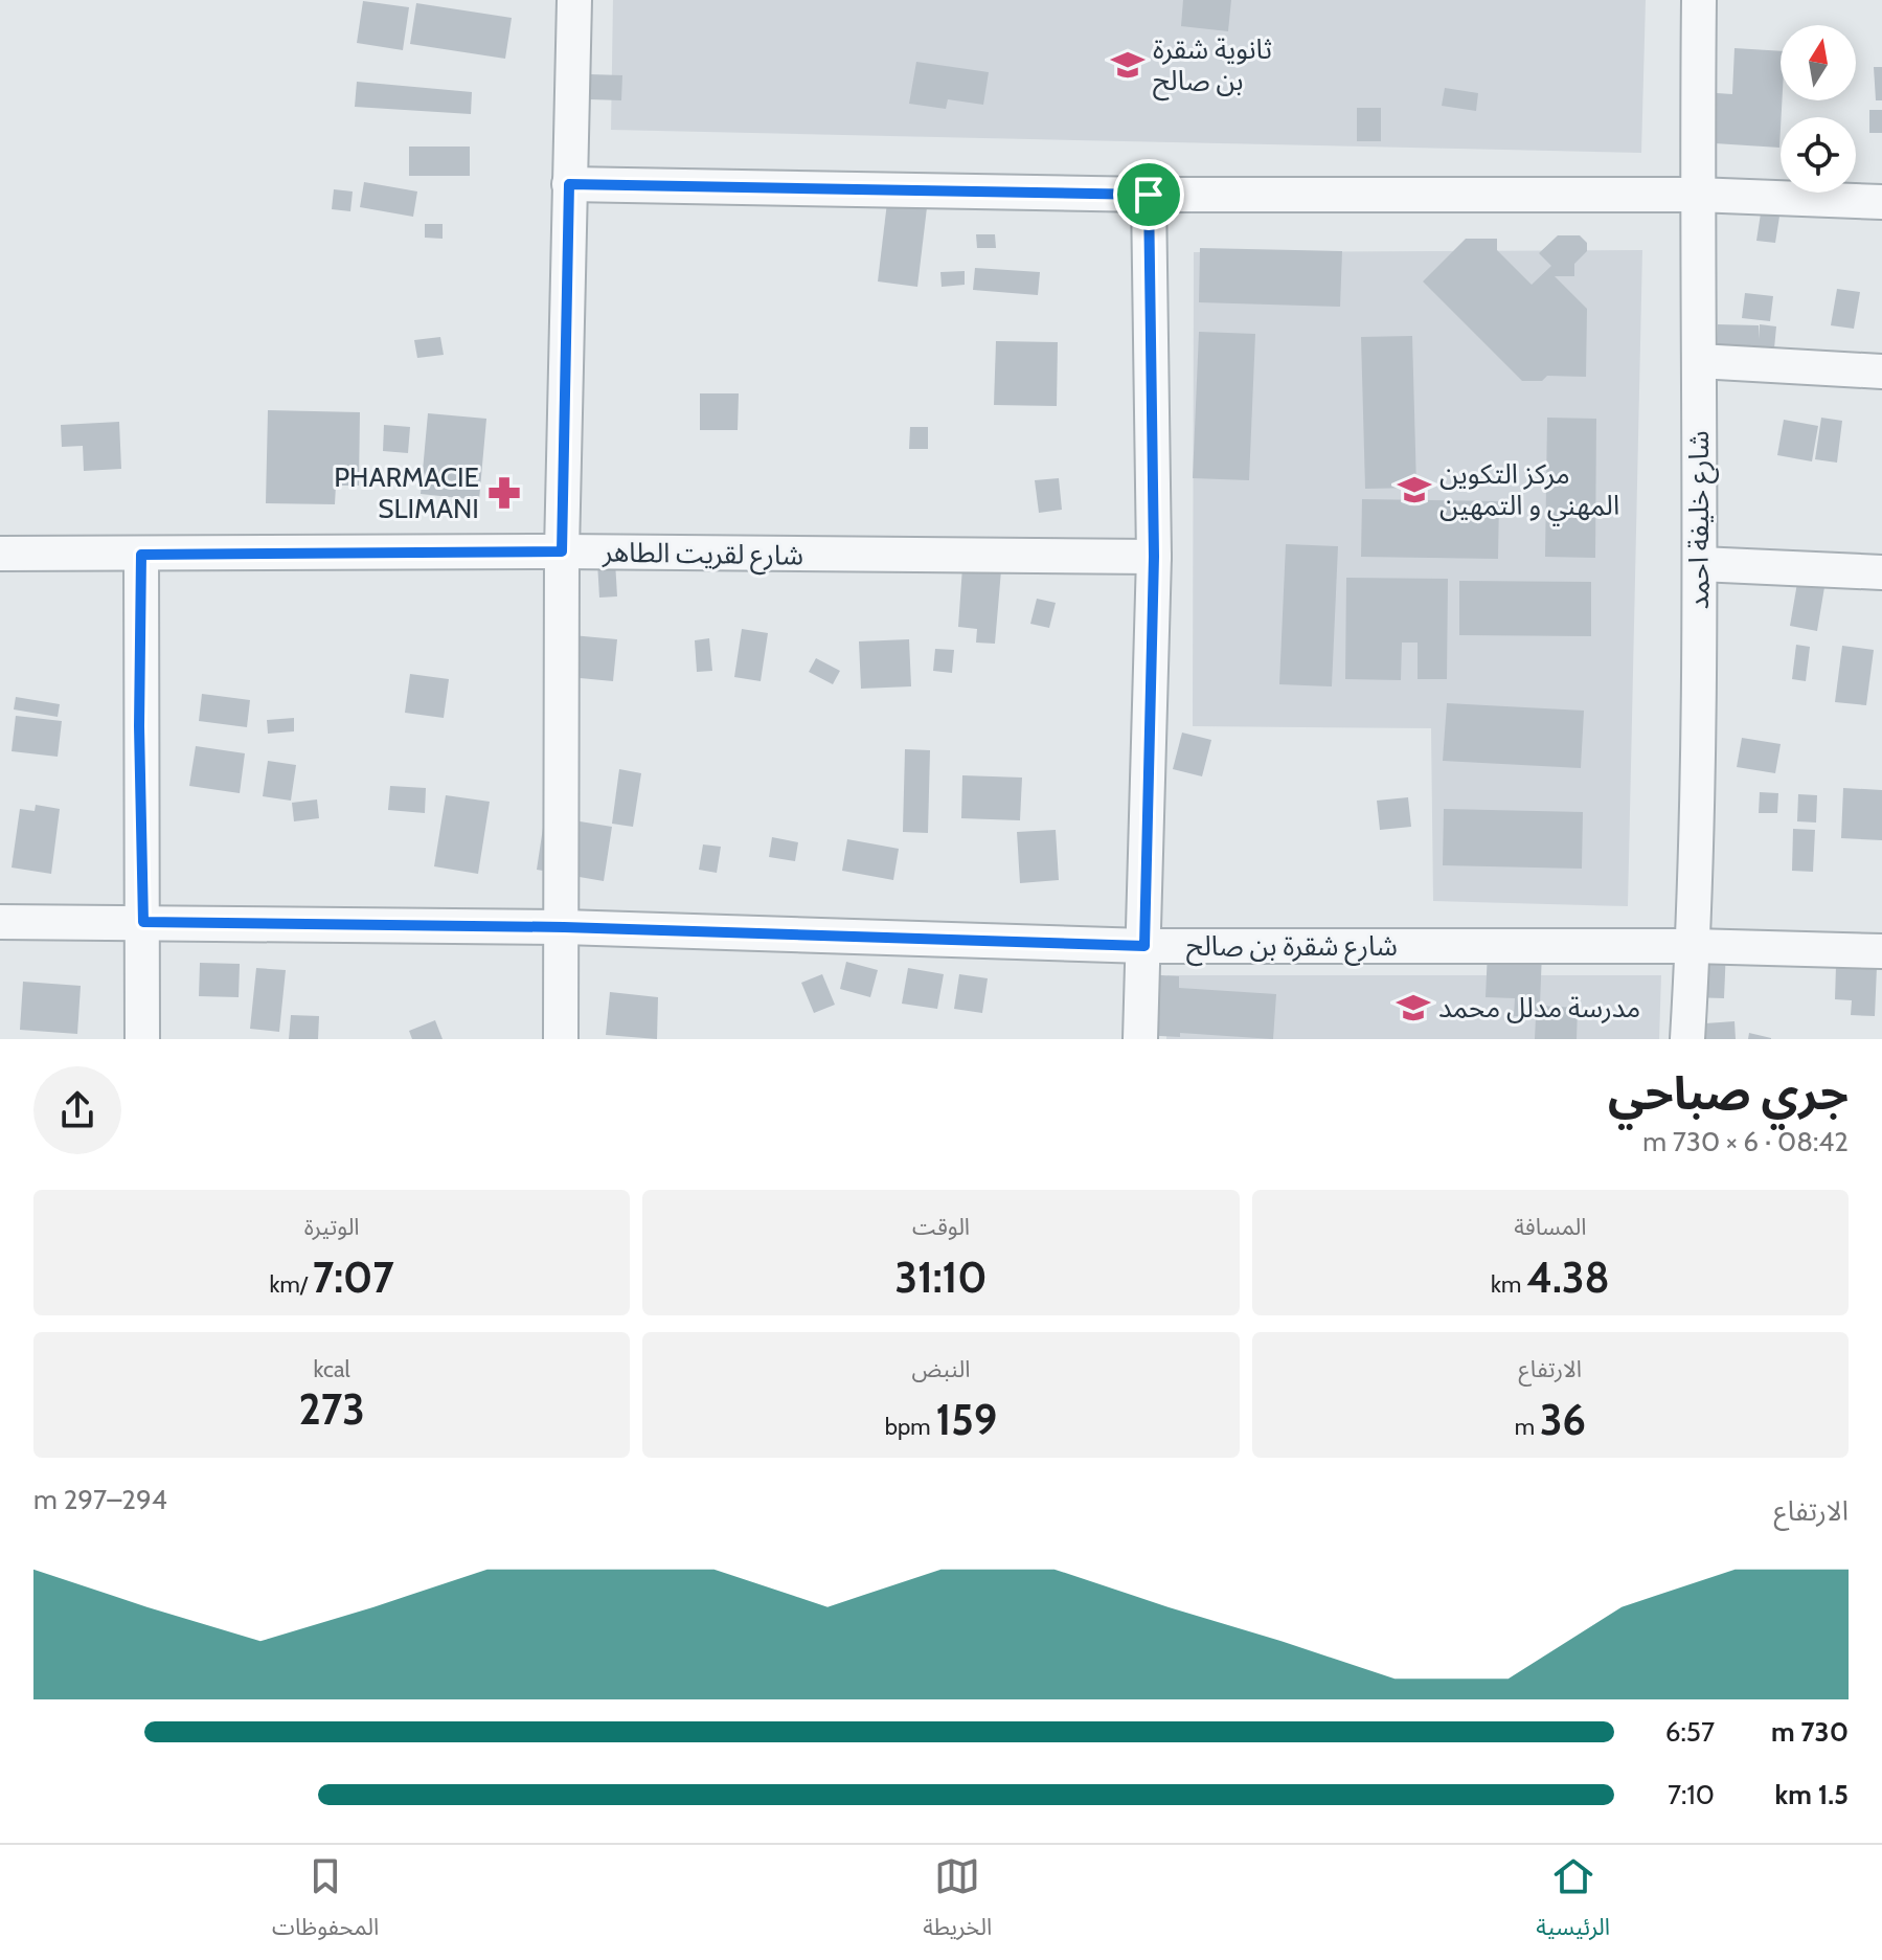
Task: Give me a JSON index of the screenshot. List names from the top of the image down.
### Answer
{
  "streets": {
    "street": ["شارع خليفة احمد", "شارع لقريت الطاهر", "شارع شقرة بن صالح"]
  },
  "crossings": [
    ["شارع خليفة احمد", "شارع شقرة بن صالح"]
  ],
  "places": {
    "school or university": ["ثانوية شقرة بن صالح", "مركز التكوين المهني و التمهين", "مدرسة مدلل محمد"],
    "pharmacy": ["PHARMACIE SLIMANI"]
  },
  "north": "top",
  "page": {
    "heading": ["جري صباحي", "08:42 · 6 × 730 m"],
    "stats": [
      ["المسافة", "4.38 km"],
      ["الوقت", "31:10"],
      ["الوتيرة", "7:07 /km"],
      ["الارتفاع", "36 m"],
      ["النبض", "159 bpm"],
      ["kcal", "273"]
    ],
    "chart": ["الارتفاع", "294–297 m"],
    "list": [
      {
        "name": "730 m",
        "note": "6:57"
      },
      {
        "name": "1.5 km",
        "note": "7:10"
      }
    ],
    "tabs": ["الرئيسية", "الخريطة", "المحفوظات"]
  }
}
